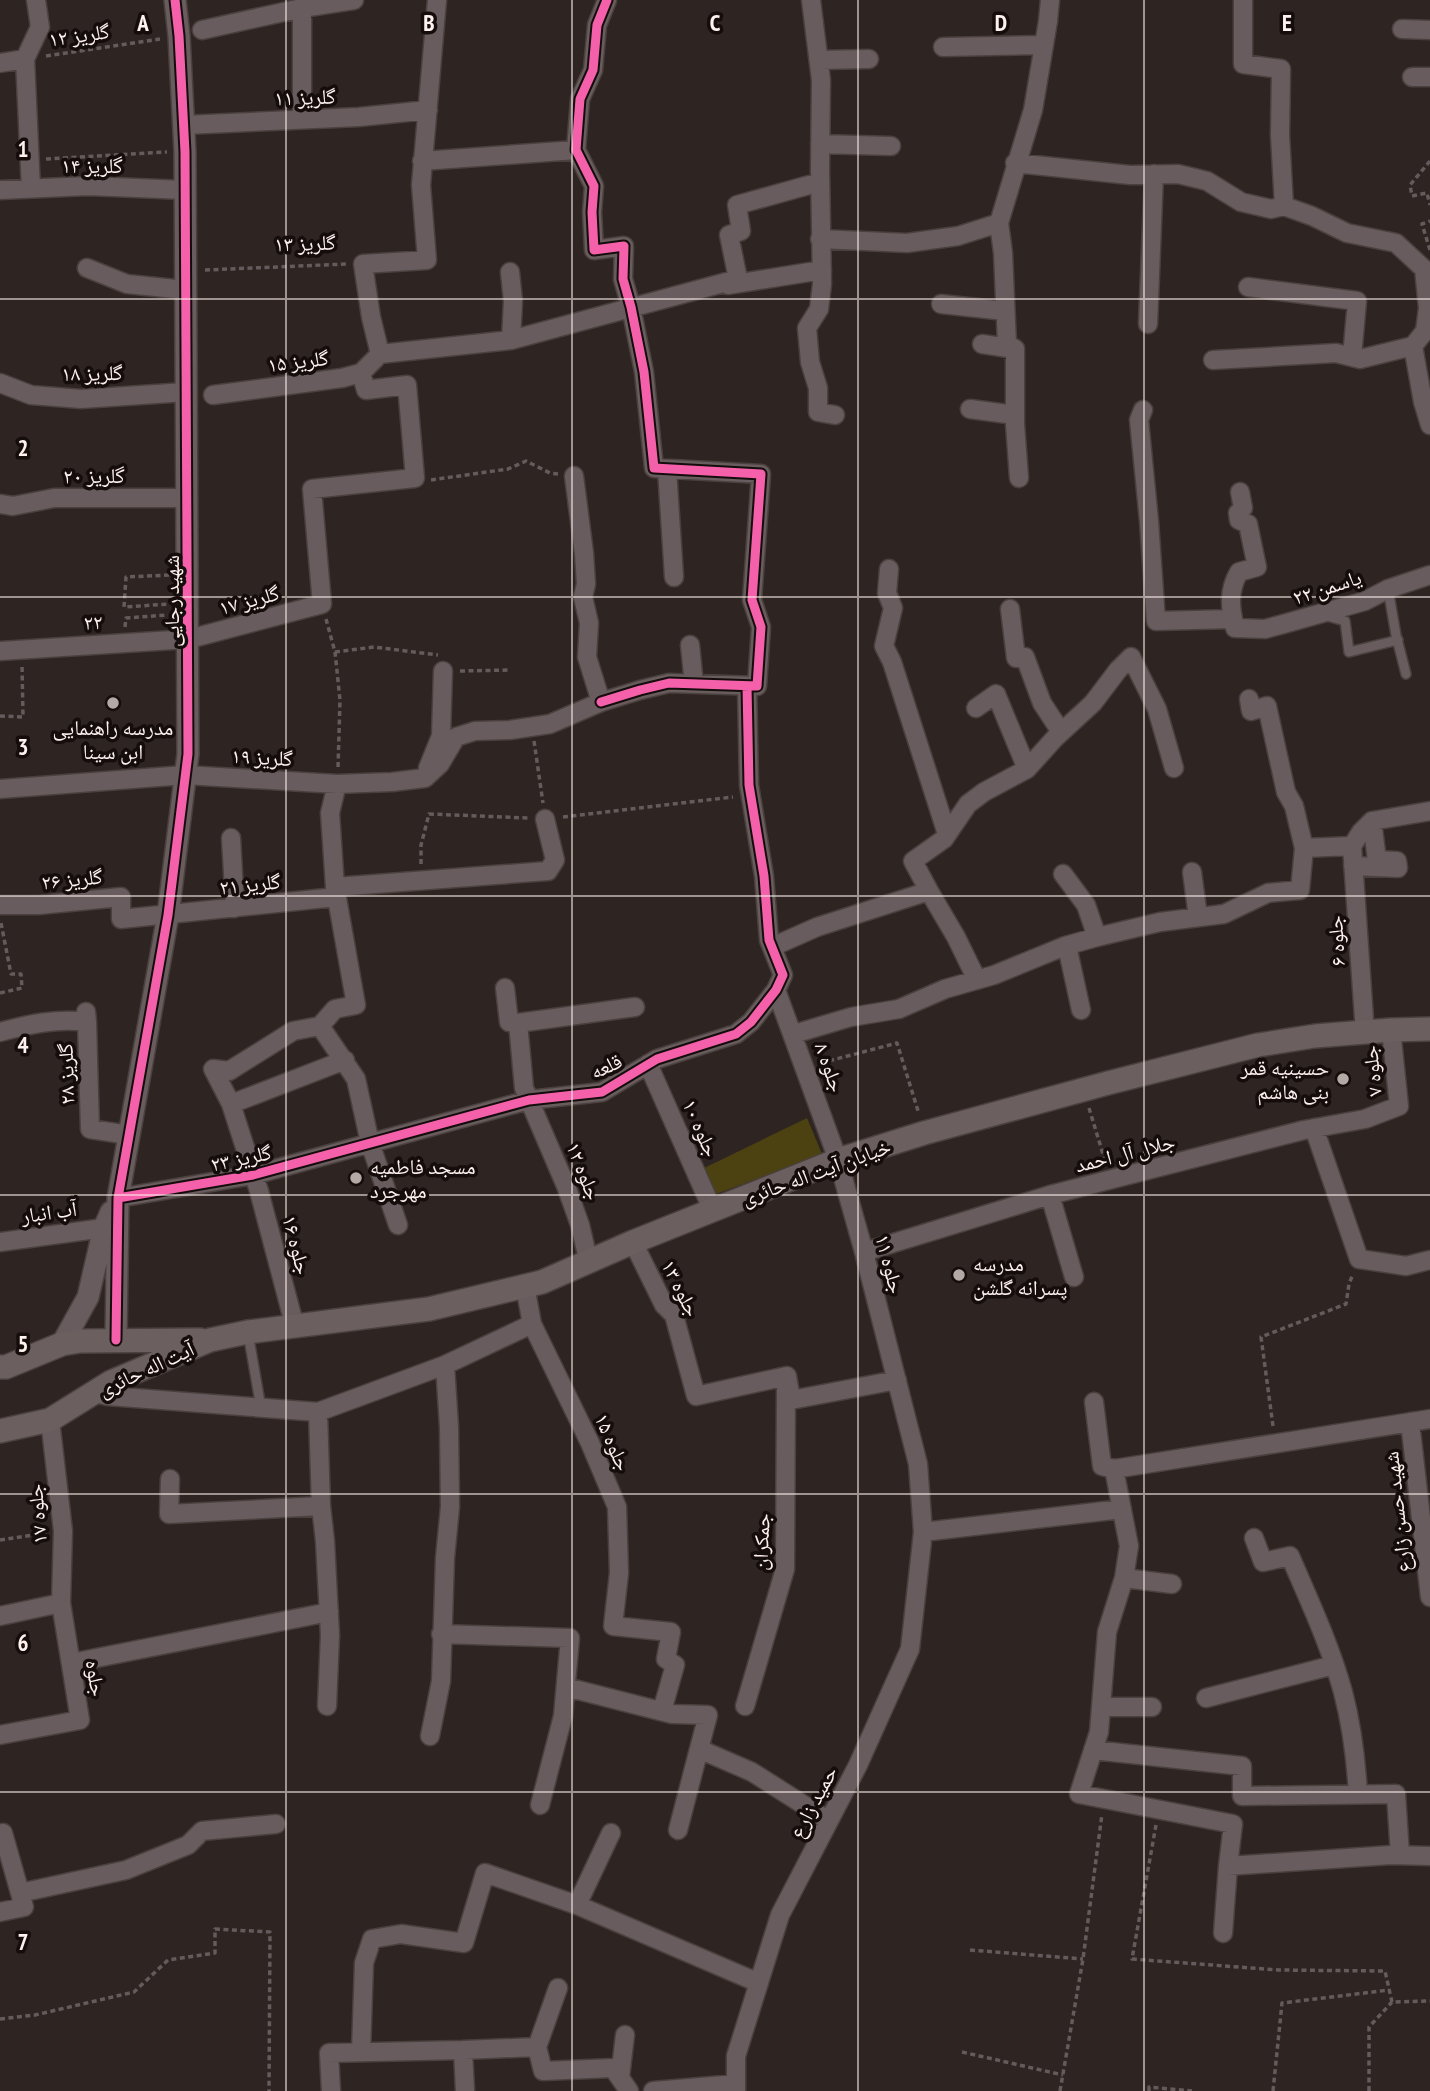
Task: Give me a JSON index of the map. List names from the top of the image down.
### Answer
{
  "streets": {
    "main road": ["خیابان آیت اله حائری", "آیت اله حائری"],
    "street": [
      "گلریز ۱۱",
      "گلریز ۱۴",
      "گلریز ۱۳",
      "گلریز ۱۵",
      "گلریز ۱۸",
      "گلریز ۲۰",
      "یاسمن ۲۲",
      "گلریز ۱۷",
      "شهید رجایی",
      "۲۲",
      "گلریز ۱۹",
      "گلریز ۲۶",
      "گلریز ۲۱",
      "جلوه ۶",
      "قلعه",
      "جلوه ۸",
      "جلوه ۷",
      "گلریز ۲۸",
      "جلوه ۱۰",
      "جلال آل احمد",
      "گلریز ۲۳",
      "جلوه ۱۲",
      "آب انبار",
      "جلوه ۱۶",
      "جلوه ۱۱",
      "جلوه ۱۳",
      "جلوه ۱۵",
      "شهید حسن زارع",
      "جلوه ۱۷",
      "جمکران",
      "جلوه",
      "حمید زارع"
    ],
    "path": ["گلریز ۱۲"]
  },
  "crossings": [
    ["گلریز ۱۲", "شهید رجایی"],
    ["گلریز ۱۱", "شهید رجایی"],
    ["گلریز ۱۴", "شهید رجایی"],
    ["گلریز ۱۳", "شهید رجایی"],
    ["گلریز ۱۸", "شهید رجایی"],
    ["گلریز ۲۰", "شهید رجایی"],
    ["گلریز ۱۷", "شهید رجایی"],
    ["گلریز ۱۷", "۲۲"],
    ["شهید رجایی", "۲۲"],
    ["شهید رجایی", "گلریز ۱۹"],
    ["شهید رجایی", "گلریز ۲۶"],
    ["شهید رجایی", "گلریز ۲۱"],
    ["شهید رجایی", "گلریز ۲۸"],
    ["شهید رجایی", "گلریز ۲۳"],
    ["گلریز ۲۶", "گلریز ۲۱"],
    ["جلوه ۶", "خیابان آیت اله حائری"],
    ["قلعه", "جلوه ۸"],
    ["قلعه", "جلوه ۱۰"],
    ["قلعه", "گلریز ۲۳"],
    ["قلعه", "جلوه ۱۲"],
    ["جلوه ۸", "خیابان آیت اله حائری"],
    ["جلوه ۸", "جلوه ۱۱"],
    ["جلوه ۷", "جلال آل احمد"],
    ["جلوه ۷", "خیابان آیت اله حائری"],
    ["جلوه ۱۰", "خیابان آیت اله حائری"],
    ["جلال آل احمد", "جلوه ۱۱"],
    ["گلریز ۲۳", "جلوه ۱۶"],
    ["جلوه ۱۲", "خیابان آیت اله حائری"],
    ["خیابان آیت اله حائری", "جلوه ۱۶"],
    ["خیابان آیت اله حائری", "جلوه ۱۱"],
    ["خیابان آیت اله حائری", "جلوه ۱۳"],
    ["خیابان آیت اله حائری", "آیت اله حائری"],
    ["خیابان آیت اله حائری", "جلوه ۱۵"],
    ["جلوه ۱۱", "حمید زارع"],
    ["جلوه ۱۳", "جمکران"],
    ["آیت اله حائری", "جلوه ۱۷"],
    ["جلوه ۱۷", "جلوه"]
  ],
  "places": [
    "مدرسه راهنمایی ابن سینا",
    "حسینیه قمر بنی هاشم",
    "مسجد فاطمیه مهرجرد",
    "مدرسه پسرانه گلشن"
  ],
  "grid": {
    "columns": [
      "A",
      "B",
      "C",
      "D",
      "E"
    ],
    "rows": [
      "1",
      "2",
      "3",
      "4",
      "5",
      "6",
      "7"
    ]
  }
}
